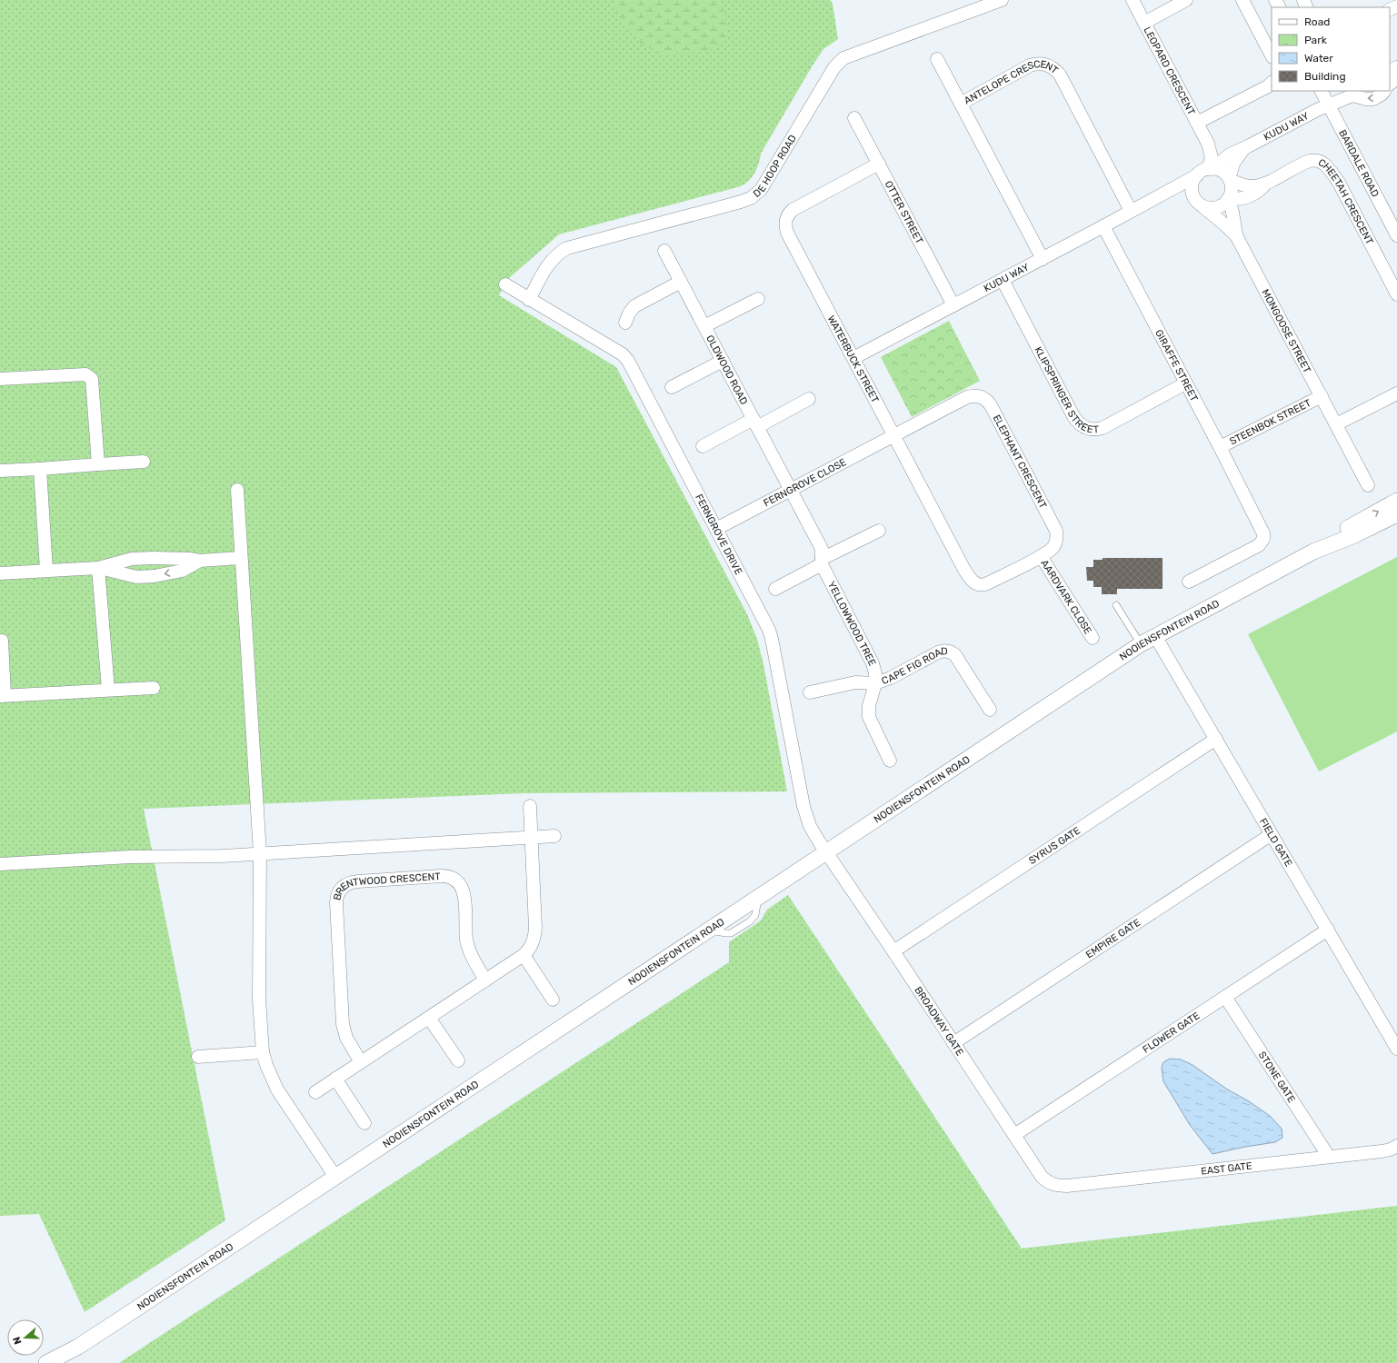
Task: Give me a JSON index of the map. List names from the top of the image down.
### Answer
{
  "streets": {
    "street": [
      "LEOPARD CRESCENT",
      "ANTELOPE CRESCENT",
      "KUDU WAY",
      "BARDALE ROAD",
      "DE HOOP ROAD",
      "CHEETAH CRESCENT",
      "OTTER STREET",
      "MONGOOSE STREET",
      "WATERBUCK STREET",
      "GIRAFFE STREET",
      "OLDWOOD ROAD",
      "KLIPSPRINGER STREET",
      "STEENBOK STREET",
      "ELEPHANT CRESCENT",
      "FERNGROVE CLOSE",
      "FERNGROVE DRIVE",
      "AARDVARK CLOSE",
      "YELLOWWOOD TREE",
      "NOOIENSFONTEIN ROAD",
      "CAPE FIG ROAD",
      "FIELD GATE",
      "SYRUS GATE",
      "BRENTWOOD CRESCENT",
      "EMPIRE GATE",
      "BROADWAY GATE",
      "FLOWER GATE",
      "STONE GATE",
      "EAST GATE"
    ]
  },
  "crossings": [
    ["LEOPARD CRESCENT", "KUDU WAY"],
    ["LEOPARD CRESCENT", "CHEETAH CRESCENT"],
    ["LEOPARD CRESCENT", "MONGOOSE STREET"],
    ["ANTELOPE CRESCENT", "KUDU WAY"],
    ["KUDU WAY", "BARDALE ROAD"],
    ["KUDU WAY", "CHEETAH CRESCENT"],
    ["KUDU WAY", "OTTER STREET"],
    ["KUDU WAY", "MONGOOSE STREET"],
    ["KUDU WAY", "WATERBUCK STREET"],
    ["KUDU WAY", "GIRAFFE STREET"],
    ["KUDU WAY", "KLIPSPRINGER STREET"],
    ["DE HOOP ROAD", "FERNGROVE DRIVE"],
    ["CHEETAH CRESCENT", "MONGOOSE STREET"],
    ["OTTER STREET", "WATERBUCK STREET"],
    ["MONGOOSE STREET", "STEENBOK STREET"],
    ["WATERBUCK STREET", "ELEPHANT CRESCENT"],
    ["WATERBUCK STREET", "FERNGROVE CLOSE"],
    ["GIRAFFE STREET", "KLIPSPRINGER STREET"],
    ["GIRAFFE STREET", "STEENBOK STREET"],
    ["OLDWOOD ROAD", "FERNGROVE CLOSE"],
    ["OLDWOOD ROAD", "YELLOWWOOD TREE"],
    ["ELEPHANT CRESCENT", "FERNGROVE CLOSE"],
    ["ELEPHANT CRESCENT", "AARDVARK CLOSE"],
    ["FERNGROVE CLOSE", "FERNGROVE DRIVE"],
    ["FERNGROVE CLOSE", "YELLOWWOOD TREE"],
    ["FERNGROVE DRIVE", "NOOIENSFONTEIN ROAD"],
    ["FERNGROVE DRIVE", "BROADWAY GATE"],
    ["YELLOWWOOD TREE", "CAPE FIG ROAD"],
    ["NOOIENSFONTEIN ROAD", "FIELD GATE"],
    ["NOOIENSFONTEIN ROAD", "BROADWAY GATE"],
    ["FIELD GATE", "SYRUS GATE"],
    ["FIELD GATE", "EMPIRE GATE"],
    ["FIELD GATE", "FLOWER GATE"],
    ["SYRUS GATE", "BROADWAY GATE"],
    ["EMPIRE GATE", "BROADWAY GATE"],
    ["BROADWAY GATE", "FLOWER GATE"],
    ["BROADWAY GATE", "EAST GATE"],
    ["FLOWER GATE", "STONE GATE"],
    ["STONE GATE", "EAST GATE"]
  ],
  "legend": [
    "Road",
    "Park",
    "Water",
    "Building"
  ],
  "north": "left"
}
